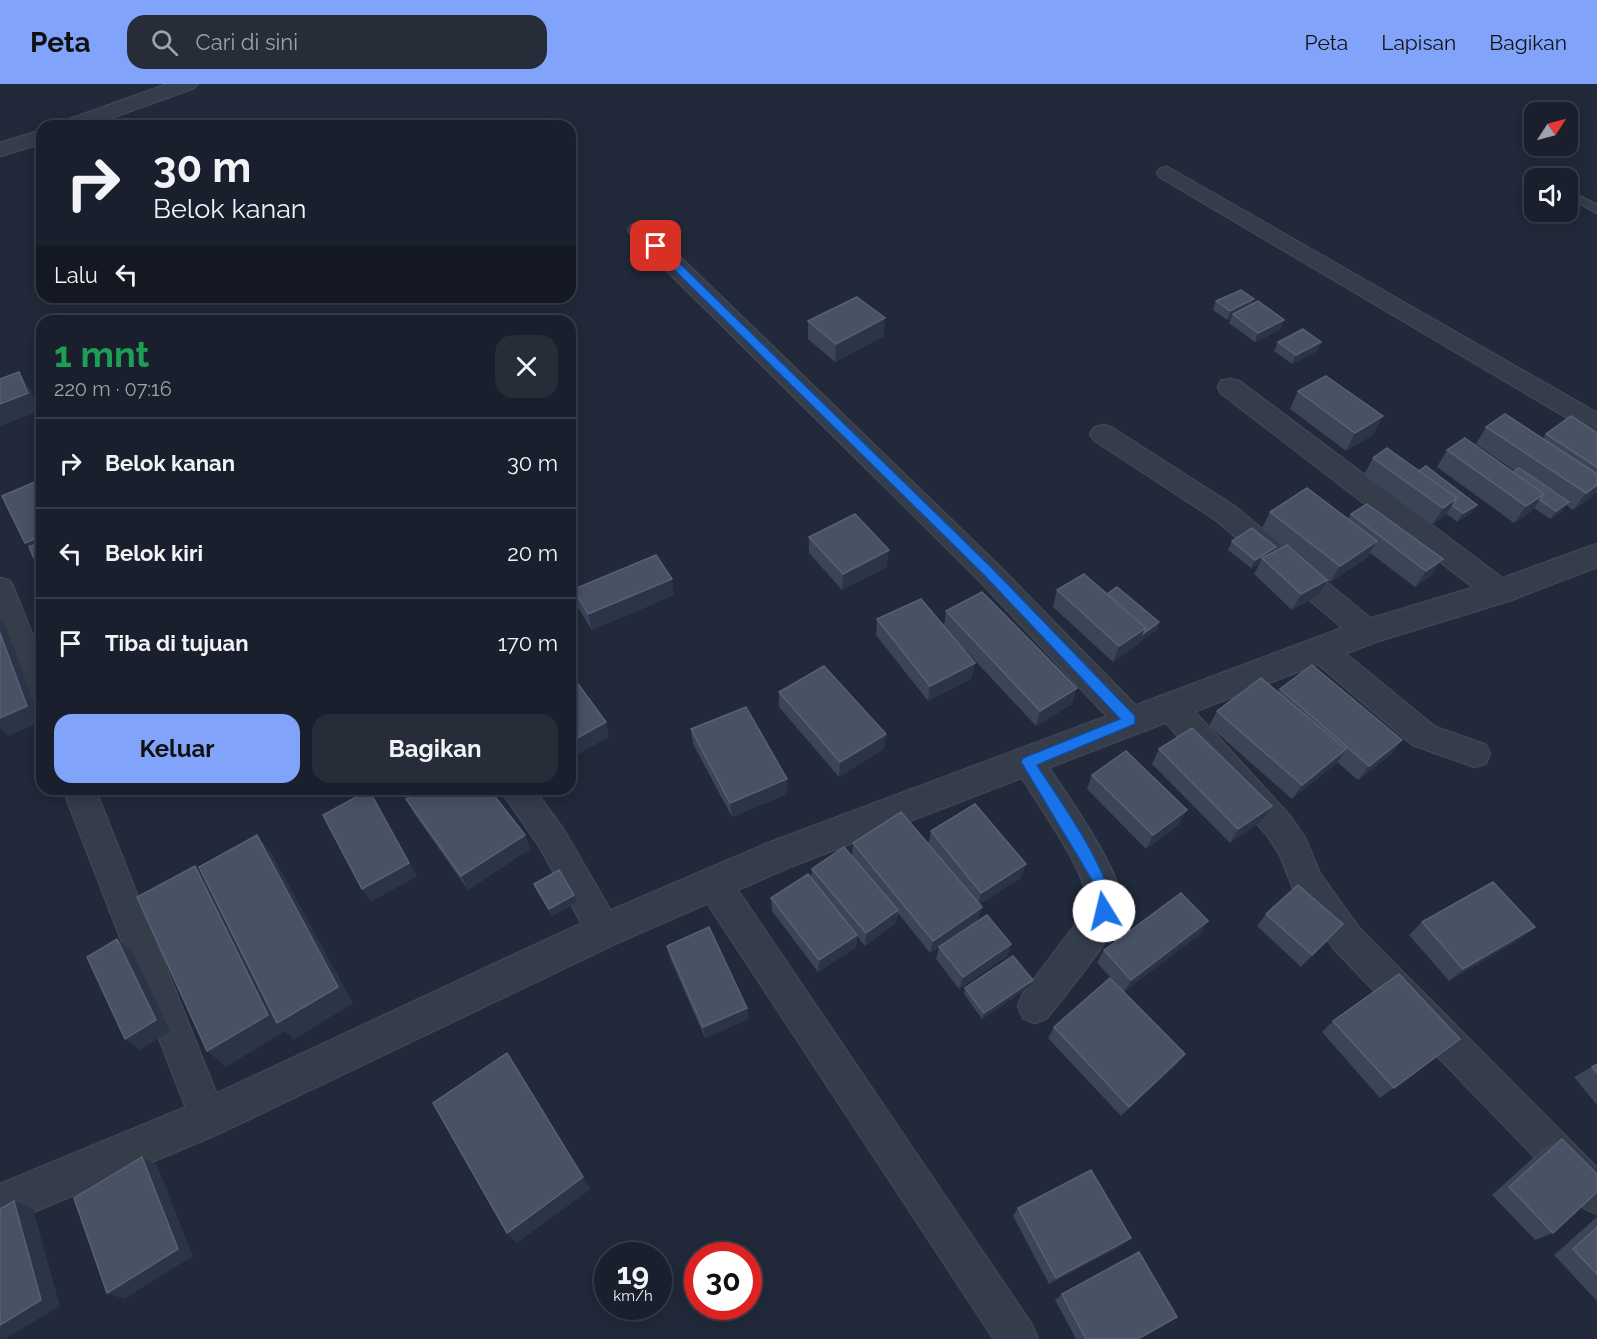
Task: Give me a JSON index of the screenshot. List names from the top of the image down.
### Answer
{
  "north": "top right",
  "page": {
    "header": "Peta",
    "search": "Cari di sini",
    "nav": ["Peta", "Lapisan", "Bagikan"],
    "turn": ["30 m", "Belok kanan"],
    "then": "Lalu",
    "heading": ["1 mnt", "220 m · 07:16"],
    "list": [
      {
        "name": "Belok kanan",
        "value": "30 m"
      },
      {
        "name": "Belok kiri",
        "value": "20 m"
      },
      {
        "name": "Tiba di tujuan",
        "value": "170 m"
      }
    ],
    "buttons": ["Keluar", "Bagikan"],
    "speed": "19 km/h",
    "limit": "30"
  }
}
